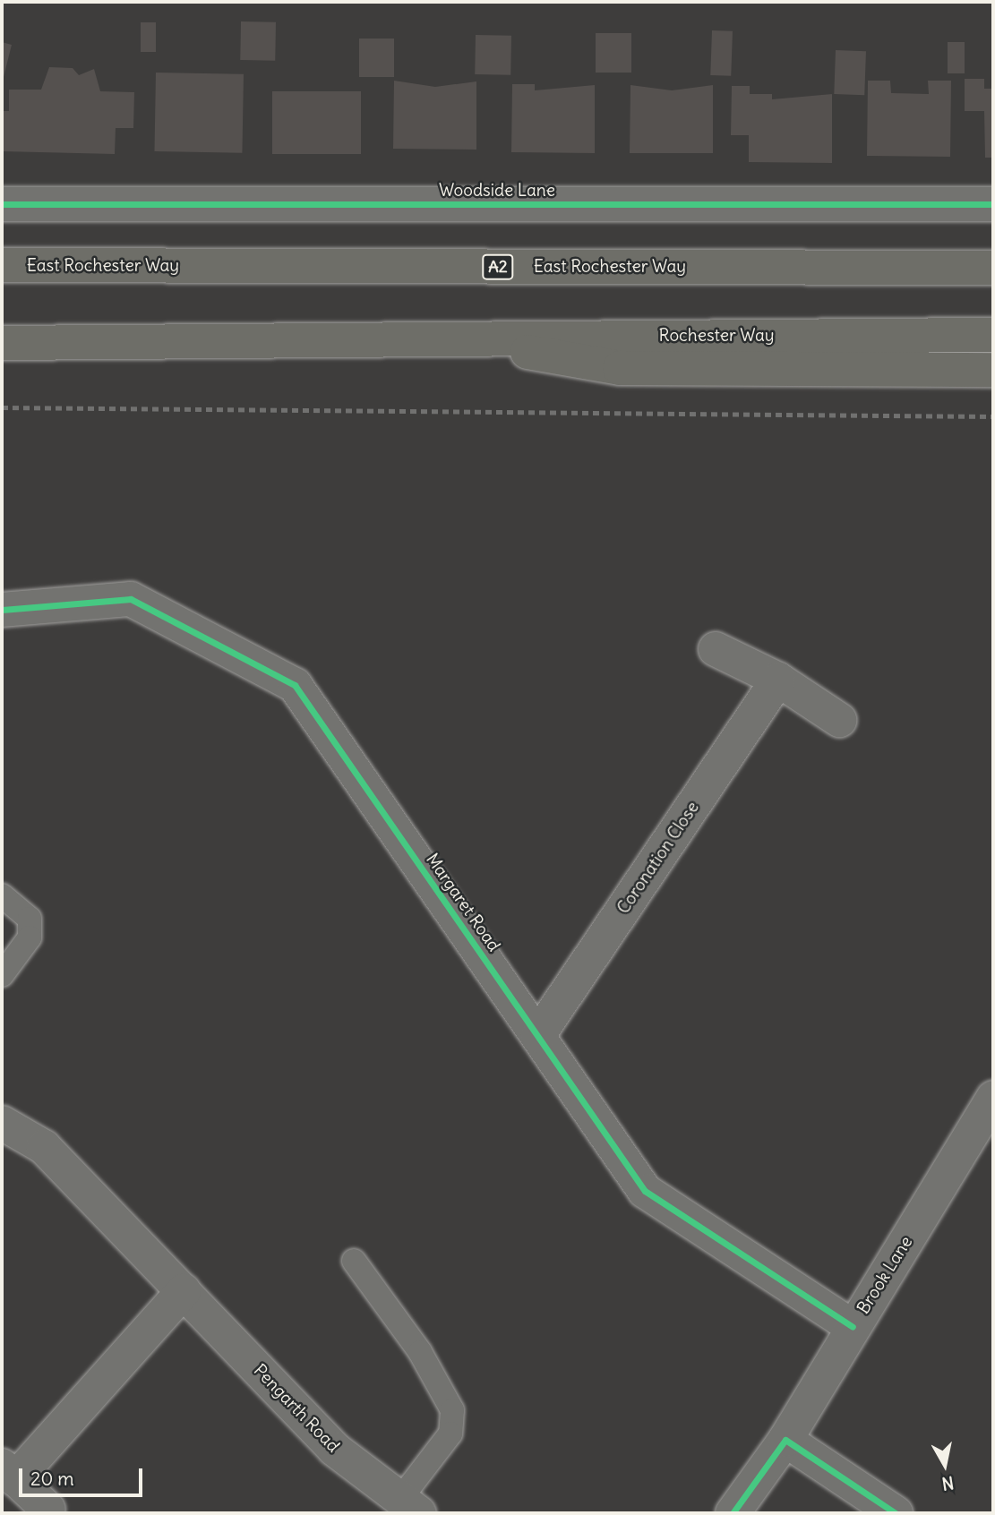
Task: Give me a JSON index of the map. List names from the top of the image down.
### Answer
{
  "streets": {
    "highway": ["East Rochester Way", "A2", "Rochester Way"],
    "street": [
      "Woodside Lane",
      "Coronation Close",
      "Margaret Road",
      "Brook Lane",
      "Pengarth Road"
    ]
  },
  "crossings": [
    ["Coronation Close", "Margaret Road"],
    ["Margaret Road", "Brook Lane"]
  ],
  "scale_bar": "20 m",
  "north": "bottom"
}
